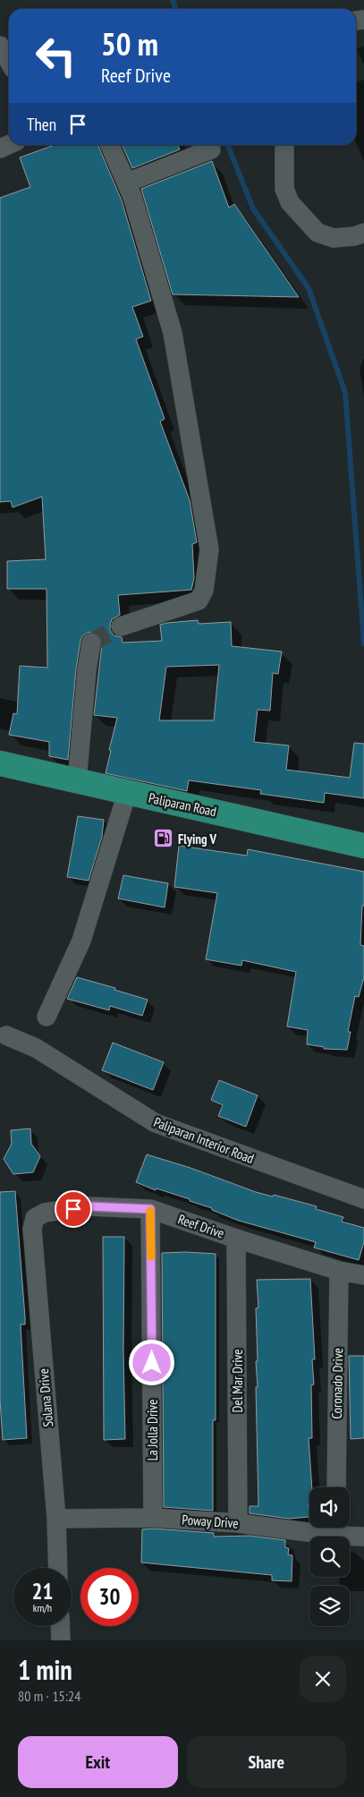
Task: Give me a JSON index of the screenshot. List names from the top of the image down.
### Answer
{
  "streets": {
    "main road": ["Paliparan Road"],
    "street": [
      "Paliparan Interior Road",
      "Reef Drive",
      "Del Mar Drive",
      "Coronado Drive",
      "Solana Drive",
      "La Jolla Drive",
      "Poway Drive"
    ]
  },
  "crossings": [
    ["Reef Drive", "Del Mar Drive"],
    ["Reef Drive", "Coronado Drive"],
    ["Reef Drive", "Solana Drive"],
    ["Reef Drive", "La Jolla Drive"],
    ["Del Mar Drive", "Poway Drive"],
    ["Solana Drive", "Poway Drive"],
    ["La Jolla Drive", "Poway Drive"]
  ],
  "places": {
    "fuel station": ["Flying V"]
  },
  "page": {
    "turn": ["50 m", "Reef Drive"],
    "then": "Then",
    "speed": "21 km/h",
    "limit": "30",
    "heading": ["1 min", "80 m · 15:24"],
    "buttons": ["Exit", "Share"]
  }
}
